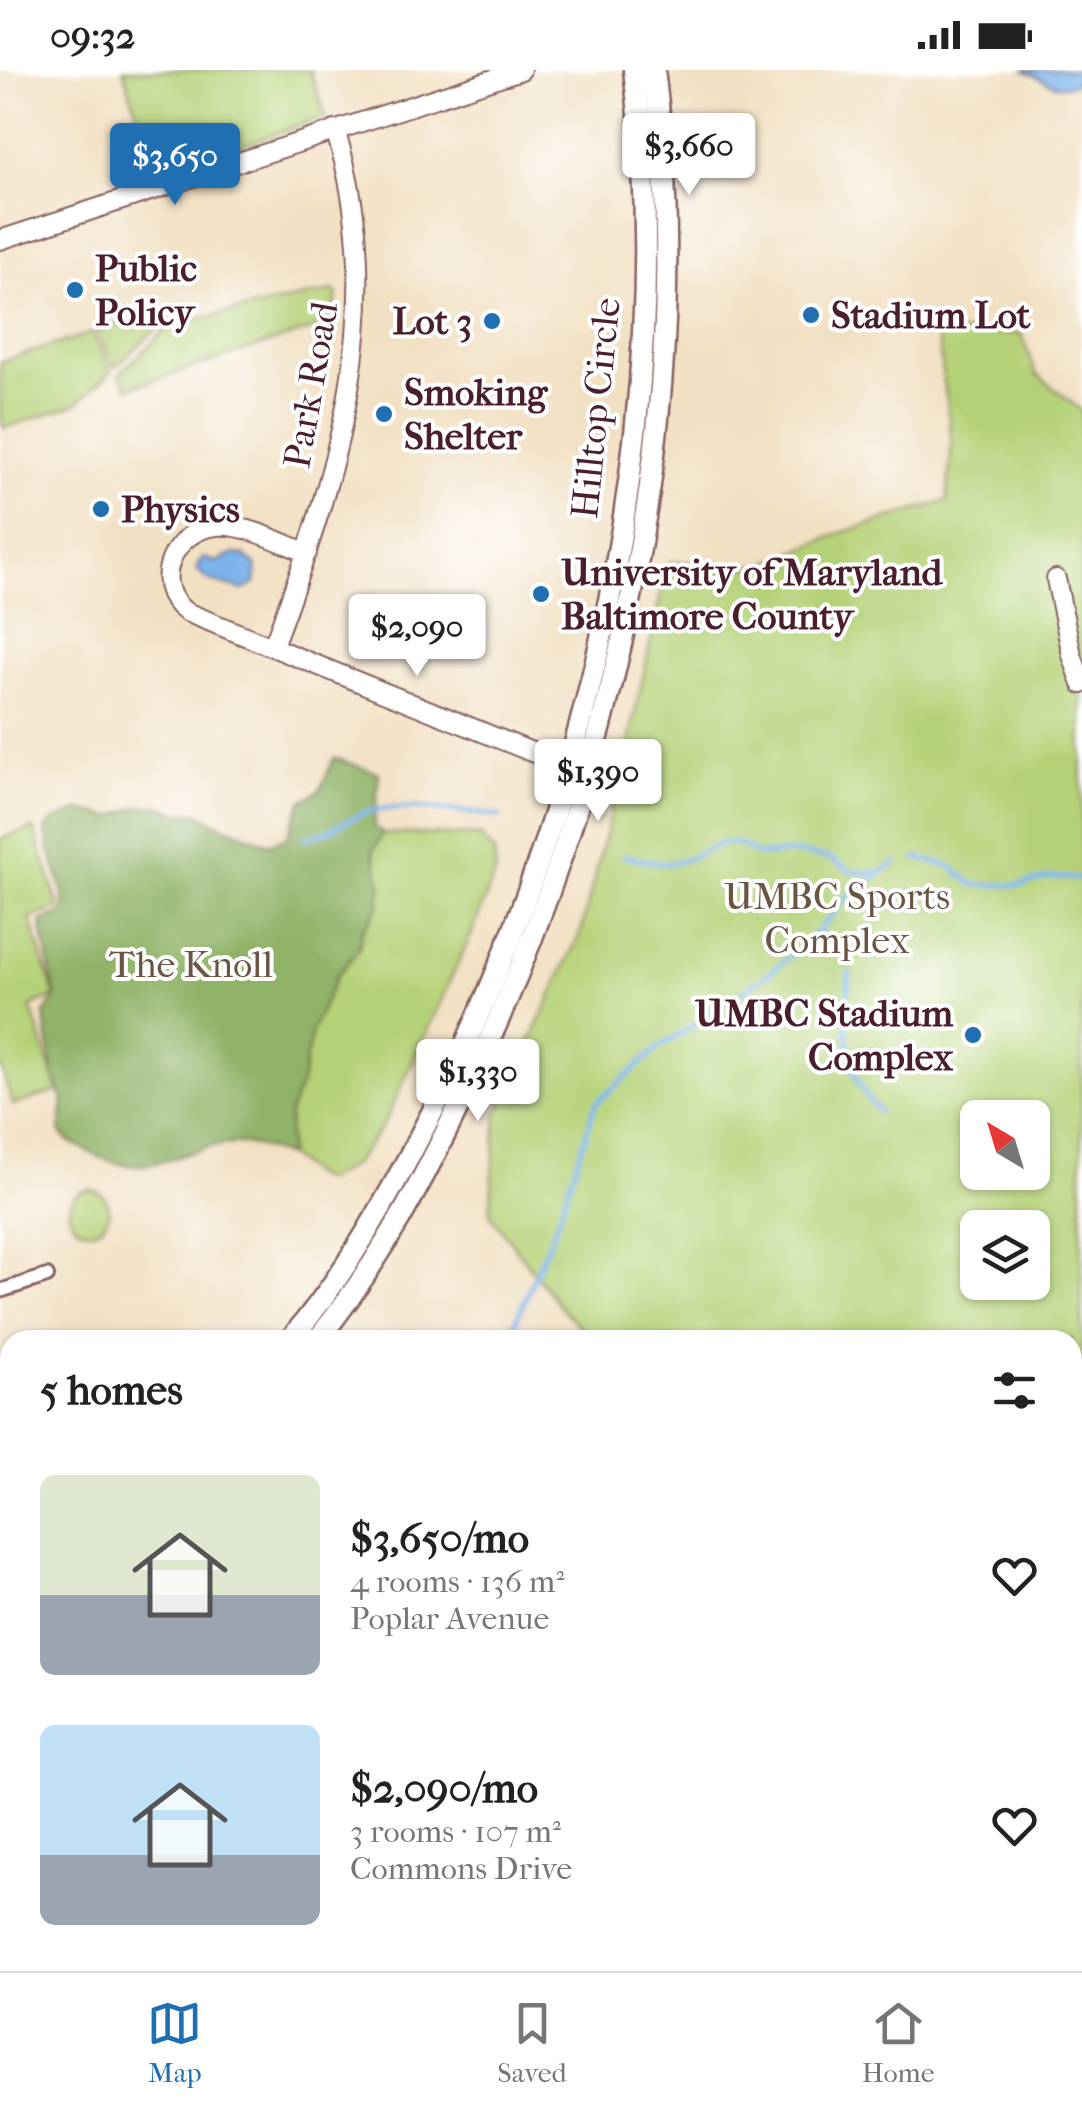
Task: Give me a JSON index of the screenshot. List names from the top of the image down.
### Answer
{
  "streets": {
    "street": ["Park Road", "Hilltop Circle"]
  },
  "parks": ["UMBC Sports Complex", "The Knoll"],
  "places": [
    "Public Policy",
    "Stadium Lot",
    "Lot 3",
    "Smoking Shelter",
    "Physics",
    "University of Maryland Baltimore County",
    "UMBC Stadium Complex"
  ],
  "north": "top left",
  "page": {
    "status": "09:32",
    "price": [
      "$3,660",
      "$3,650",
      "$2,090",
      "$1,390",
      "$1,330"
    ],
    "heading": "5 homes",
    "list": [
      {
        "name": "$3,650/mo",
        "note": "4 rooms · 136 m² · Poplar Avenue"
      },
      {
        "name": "$2,090/mo",
        "note": "3 rooms · 107 m² · Commons Drive"
      }
    ],
    "tabs": ["Map", "Saved", "Home"]
  }
}
